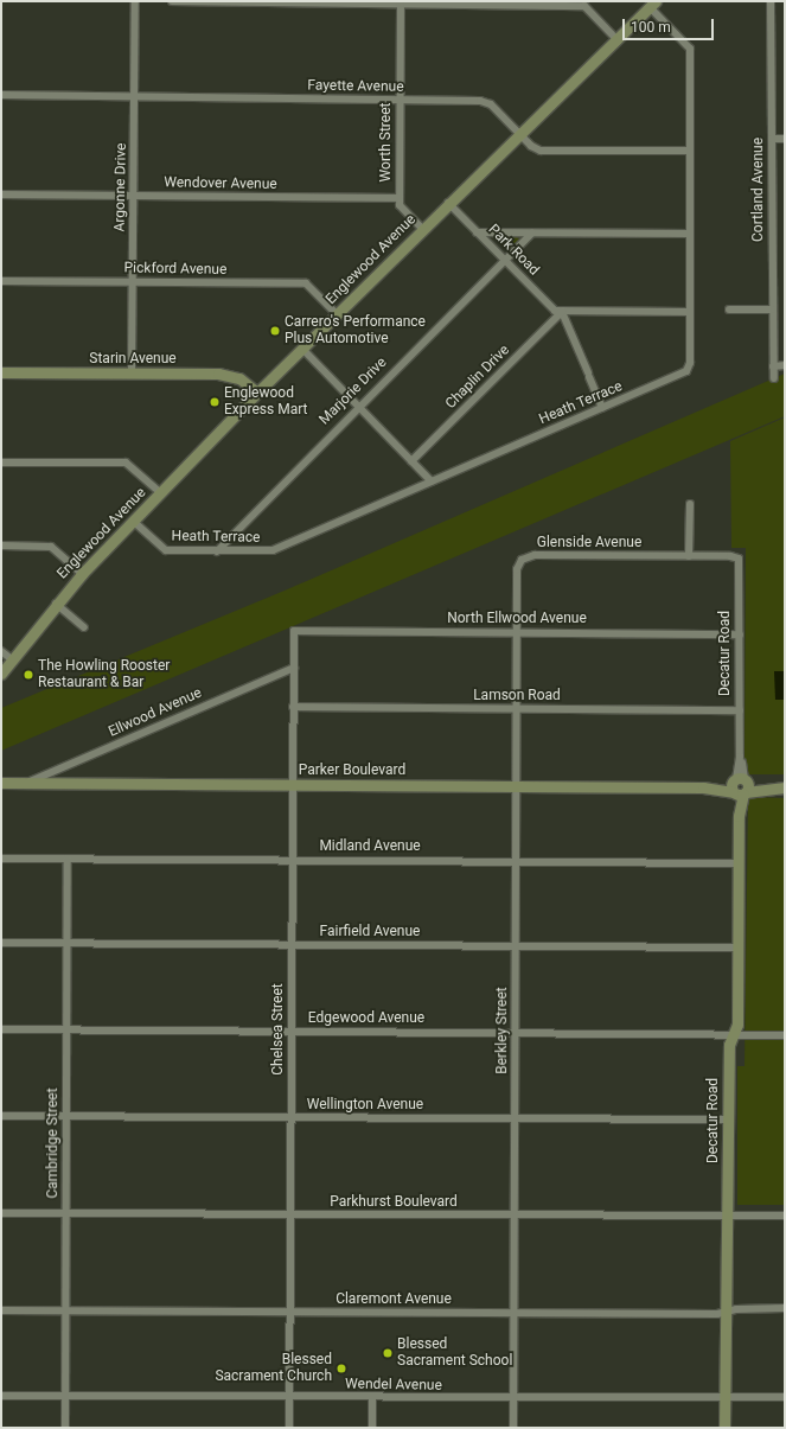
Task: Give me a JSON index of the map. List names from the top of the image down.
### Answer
{
  "streets": {
    "street": [
      "Fayette Avenue",
      "Worth Street",
      "Wendover Avenue",
      "Argonne Drive",
      "Cortland Avenue",
      "Park Road",
      "Englewood Avenue",
      "Pickford Avenue",
      "Starin Avenue",
      "Chaplin Drive",
      "Marjorie Drive",
      "Heath Terrace",
      "Glenside Avenue",
      "North Ellwood Avenue",
      "Decatur Road",
      "Lamson Road",
      "Ellwood Avenue",
      "Parker Boulevard",
      "Midland Avenue",
      "Fairfield Avenue",
      "Edgewood Avenue",
      "Chelsea Street",
      "Berkley Street",
      "Wellington Avenue",
      "Cambridge Street",
      "Parkhurst Boulevard",
      "Claremont Avenue",
      "Wendel Avenue"
    ]
  },
  "crossings": [
    ["Fayette Avenue", "Worth Street"],
    ["Fayette Avenue", "Argonne Drive"],
    ["Fayette Avenue", "Englewood Avenue"],
    ["Fayette Avenue", "Heath Terrace"],
    ["Worth Street", "Wendover Avenue"],
    ["Wendover Avenue", "Argonne Drive"],
    ["Argonne Drive", "Pickford Avenue"],
    ["Argonne Drive", "Starin Avenue"],
    ["Park Road", "Englewood Avenue"],
    ["Park Road", "Chaplin Drive"],
    ["Park Road", "Marjorie Drive"],
    ["Englewood Avenue", "Pickford Avenue"],
    ["Englewood Avenue", "Starin Avenue"],
    ["Englewood Avenue", "Heath Terrace"],
    ["Marjorie Drive", "Heath Terrace"],
    ["Glenside Avenue", "North Ellwood Avenue"],
    ["Glenside Avenue", "Decatur Road"],
    ["Glenside Avenue", "Berkley Street"],
    ["North Ellwood Avenue", "Decatur Road"],
    ["North Ellwood Avenue", "Chelsea Street"],
    ["North Ellwood Avenue", "Berkley Street"],
    ["Decatur Road", "Lamson Road"],
    ["Decatur Road", "Parker Boulevard"],
    ["Decatur Road", "Midland Avenue"],
    ["Decatur Road", "Fairfield Avenue"],
    ["Decatur Road", "Edgewood Avenue"],
    ["Decatur Road", "Wellington Avenue"],
    ["Decatur Road", "Parkhurst Boulevard"],
    ["Decatur Road", "Claremont Avenue"],
    ["Decatur Road", "Wendel Avenue"],
    ["Lamson Road", "Chelsea Street"],
    ["Lamson Road", "Berkley Street"],
    ["Ellwood Avenue", "Parker Boulevard"],
    ["Ellwood Avenue", "Chelsea Street"],
    ["Parker Boulevard", "Chelsea Street"],
    ["Parker Boulevard", "Berkley Street"],
    ["Midland Avenue", "Chelsea Street"],
    ["Midland Avenue", "Berkley Street"],
    ["Midland Avenue", "Cambridge Street"],
    ["Fairfield Avenue", "Chelsea Street"],
    ["Fairfield Avenue", "Berkley Street"],
    ["Fairfield Avenue", "Cambridge Street"],
    ["Edgewood Avenue", "Chelsea Street"],
    ["Edgewood Avenue", "Berkley Street"],
    ["Edgewood Avenue", "Cambridge Street"],
    ["Chelsea Street", "Wellington Avenue"],
    ["Chelsea Street", "Parkhurst Boulevard"],
    ["Chelsea Street", "Claremont Avenue"],
    ["Chelsea Street", "Wendel Avenue"],
    ["Berkley Street", "Wellington Avenue"],
    ["Berkley Street", "Parkhurst Boulevard"],
    ["Berkley Street", "Claremont Avenue"],
    ["Berkley Street", "Wendel Avenue"],
    ["Wellington Avenue", "Cambridge Street"],
    ["Cambridge Street", "Parkhurst Boulevard"],
    ["Cambridge Street", "Claremont Avenue"],
    ["Cambridge Street", "Wendel Avenue"]
  ],
  "places": [
    "Carrero's Performance Plus Automotive",
    "Englewood Express Mart",
    "The Howling Rooster Restaurant & Bar",
    "Blessed Sacrament School",
    "Blessed Sacrament Church"
  ],
  "scale_bar": "100 m"
}
